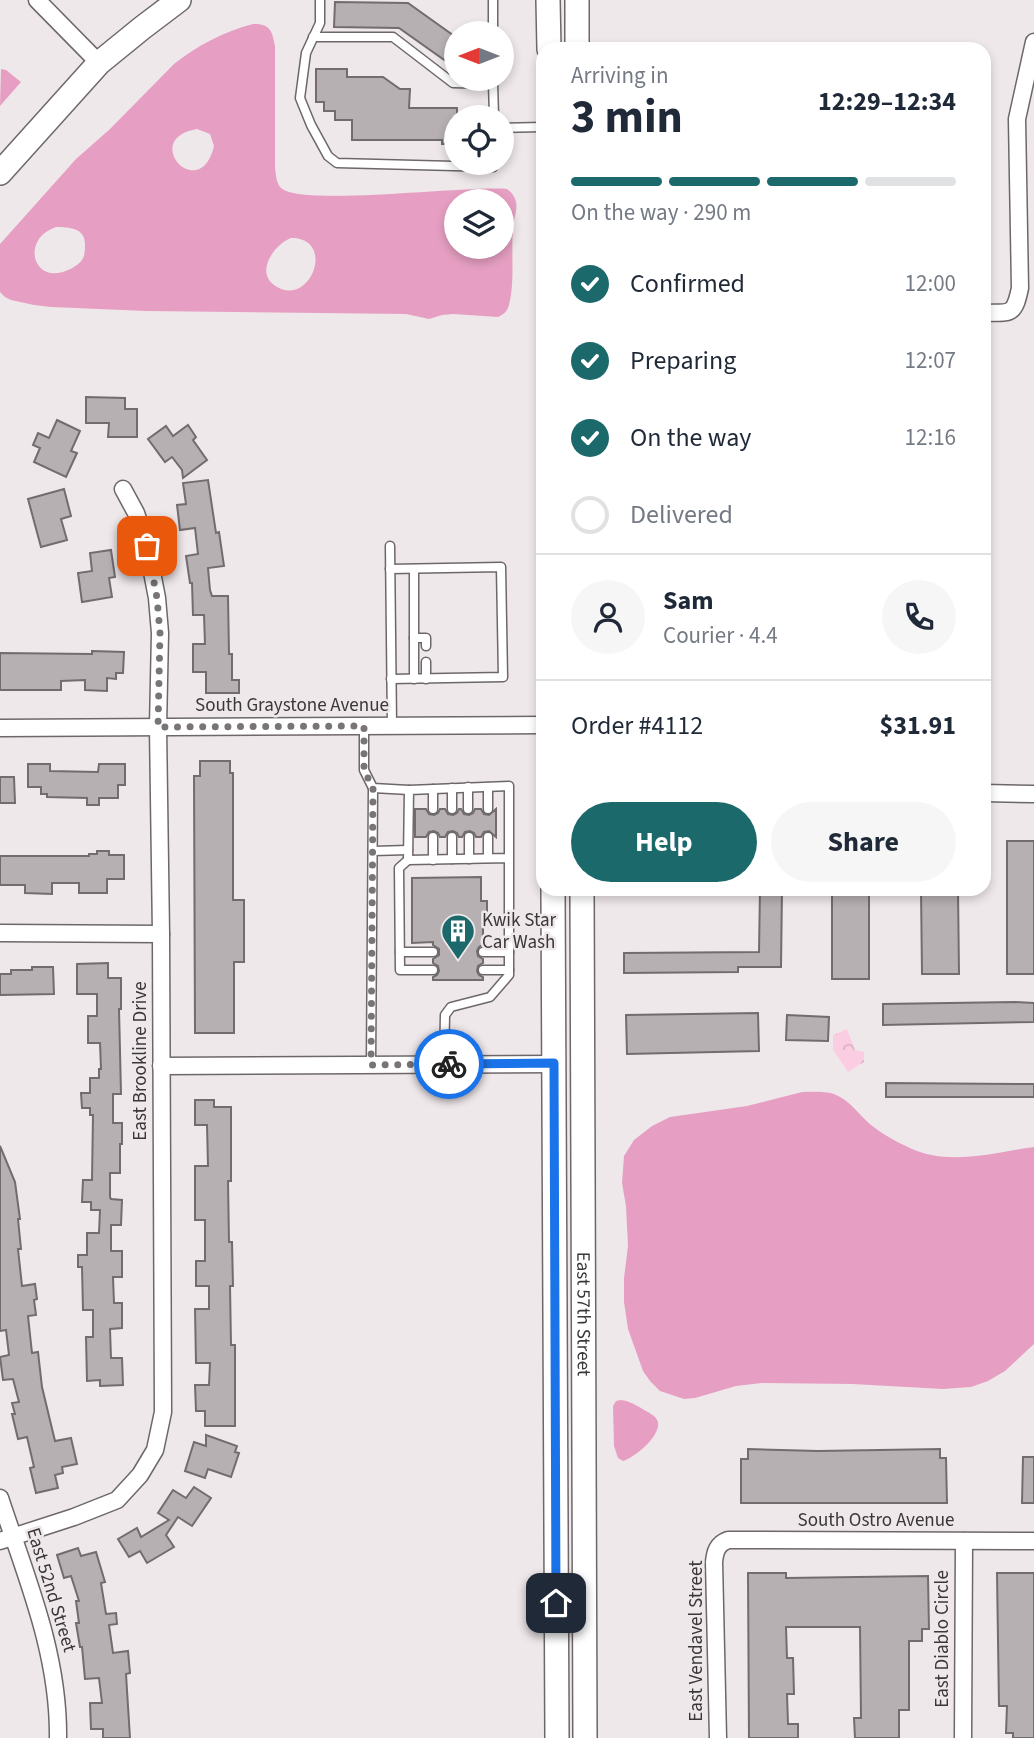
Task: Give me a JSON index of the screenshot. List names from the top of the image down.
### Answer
{
  "streets": {
    "main road": ["East 57th Street"],
    "street": [
      "South Graystone Avenue",
      "East Brookline Drive",
      "South Ostro Avenue",
      "East 52nd Street",
      "East Diablo Circle",
      "East Vendavel Street"
    ]
  },
  "crossings": [
    ["South Graystone Avenue", "East Brookline Drive"],
    ["East Brookline Drive", "East 52nd Street"],
    ["South Ostro Avenue", "East Diablo Circle"],
    ["South Ostro Avenue", "East Vendavel Street"]
  ],
  "places": {
    "building": ["Kwik Star Car Wash"]
  },
  "north": "left",
  "page": {
    "heading": ["3 min", "Arriving in", "12:29–12:34"],
    "panel": [
      "Sam",
      "Courier · 4.4",
      "Order #4112",
      "$31.91"
    ],
    "bar": "On the way · 290 m",
    "list": [
      ["Confirmed", "12:00"],
      ["Preparing", "12:07"],
      ["On the way", "12:16"],
      "Delivered"
    ],
    "buttons": ["Help", "Share"]
  }
}
